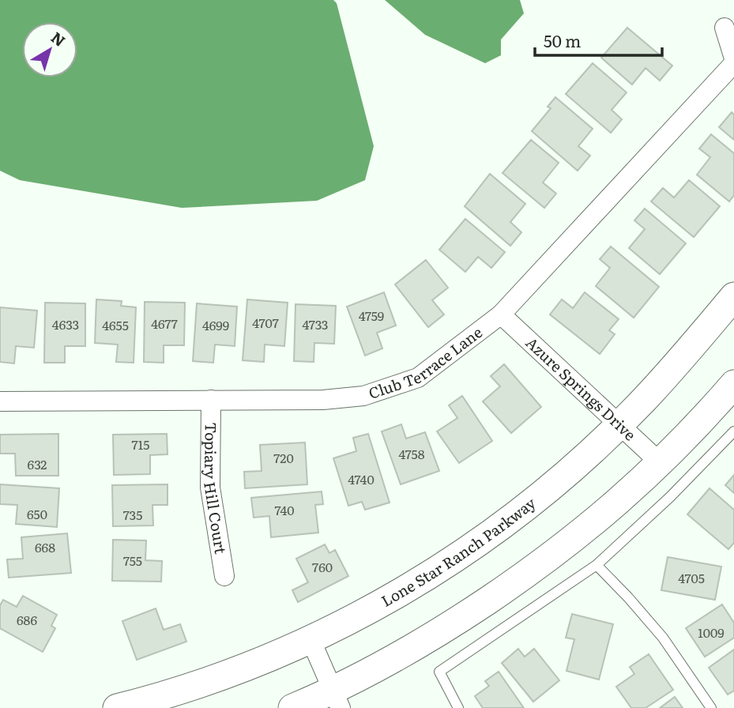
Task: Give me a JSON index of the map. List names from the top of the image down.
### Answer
{
  "streets": {
    "main road": ["Lone Star Ranch Parkway"],
    "street": ["Club Terrace Lane", "Azure Springs Drive", "Topiary Hill Court"]
  },
  "crossings": [
    ["Club Terrace Lane", "Azure Springs Drive"],
    ["Club Terrace Lane", "Topiary Hill Court"],
    ["Azure Springs Drive", "Lone Star Ranch Parkway"]
  ],
  "house_numbers": [
    "4759",
    "4707",
    "4677",
    "4633",
    "4733",
    "4655",
    "4699",
    "715",
    "4758",
    "720",
    "632",
    "4740",
    "740",
    "650",
    "735",
    "668",
    "755",
    "760",
    "4705",
    "686",
    "1009"
  ],
  "scale_bar": "50 m",
  "north": "top right"
}
